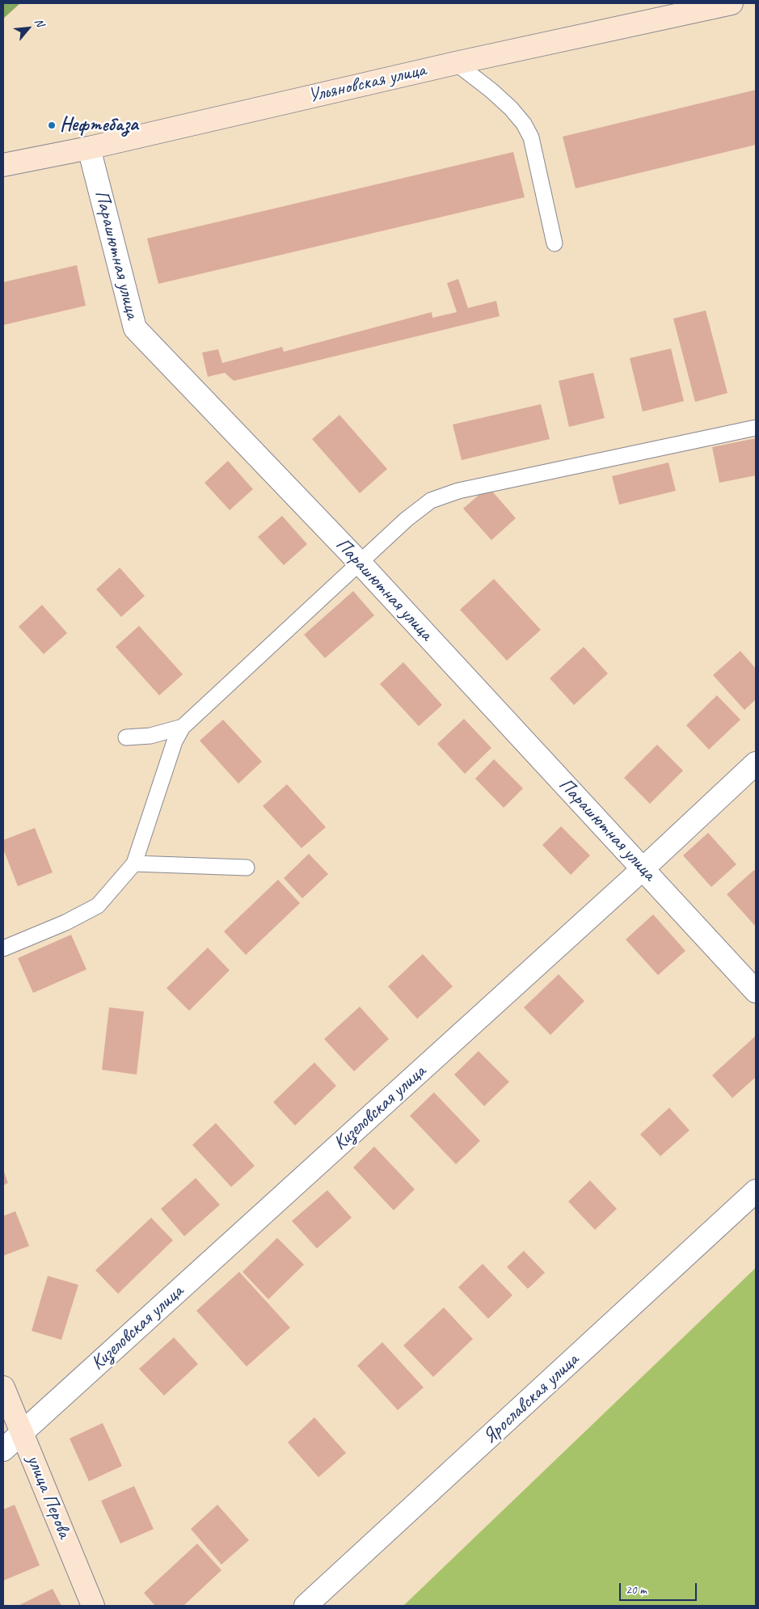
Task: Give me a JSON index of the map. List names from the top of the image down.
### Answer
{
  "streets": {
    "main road": ["Ульяновская улица", "улица Перова"],
    "street": ["Парашютная улица", "Кизеловская улица", "Ярославская улица"]
  },
  "crossings": [
    ["Ульяновская улица", "Парашютная улица"],
    ["Парашютная улица", "Кизеловская улица"],
    ["Кизеловская улица", "улица Перова"]
  ],
  "places": ["Нефтебаза"],
  "scale_bar": "20 m",
  "north": "top right"
}
